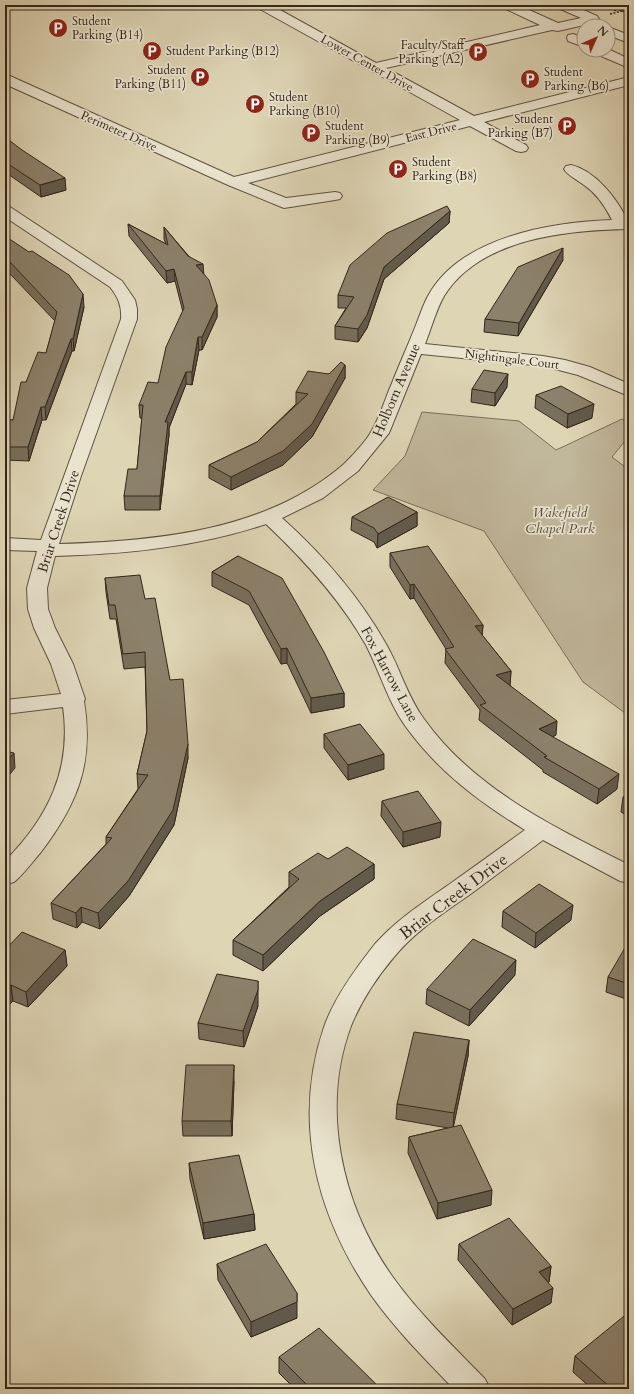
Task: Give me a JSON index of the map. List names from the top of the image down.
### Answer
{
  "streets": {
    "street": [
      "Lower Center Drive",
      "Perimeter Drive",
      "East Drive",
      "Nightingale Court",
      "Holborn Avenue",
      "Briar Creek Drive",
      "Fox Harrow Lane"
    ]
  },
  "crossings": [
    ["Lower Center Drive", "East Drive"],
    ["Perimeter Drive", "East Drive"],
    ["Nightingale Court", "Holborn Avenue"],
    ["Holborn Avenue", "Briar Creek Drive"],
    ["Holborn Avenue", "Fox Harrow Lane"],
    ["Briar Creek Drive", "Fox Harrow Lane"]
  ],
  "parks": ["Wakefield Chapel Park"],
  "places": {
    "parking": [
      "Student Parking (B14)",
      "Student Parking (B12)",
      "Faculty/Staff Parking (A2)",
      "Student Parking (B11)",
      "Student Parking (B6)",
      "Student Parking (B10)",
      "Student Parking (B7)",
      "Student Parking (B9)",
      "Student Parking (B8)"
    ]
  },
  "north": "top right"
}
